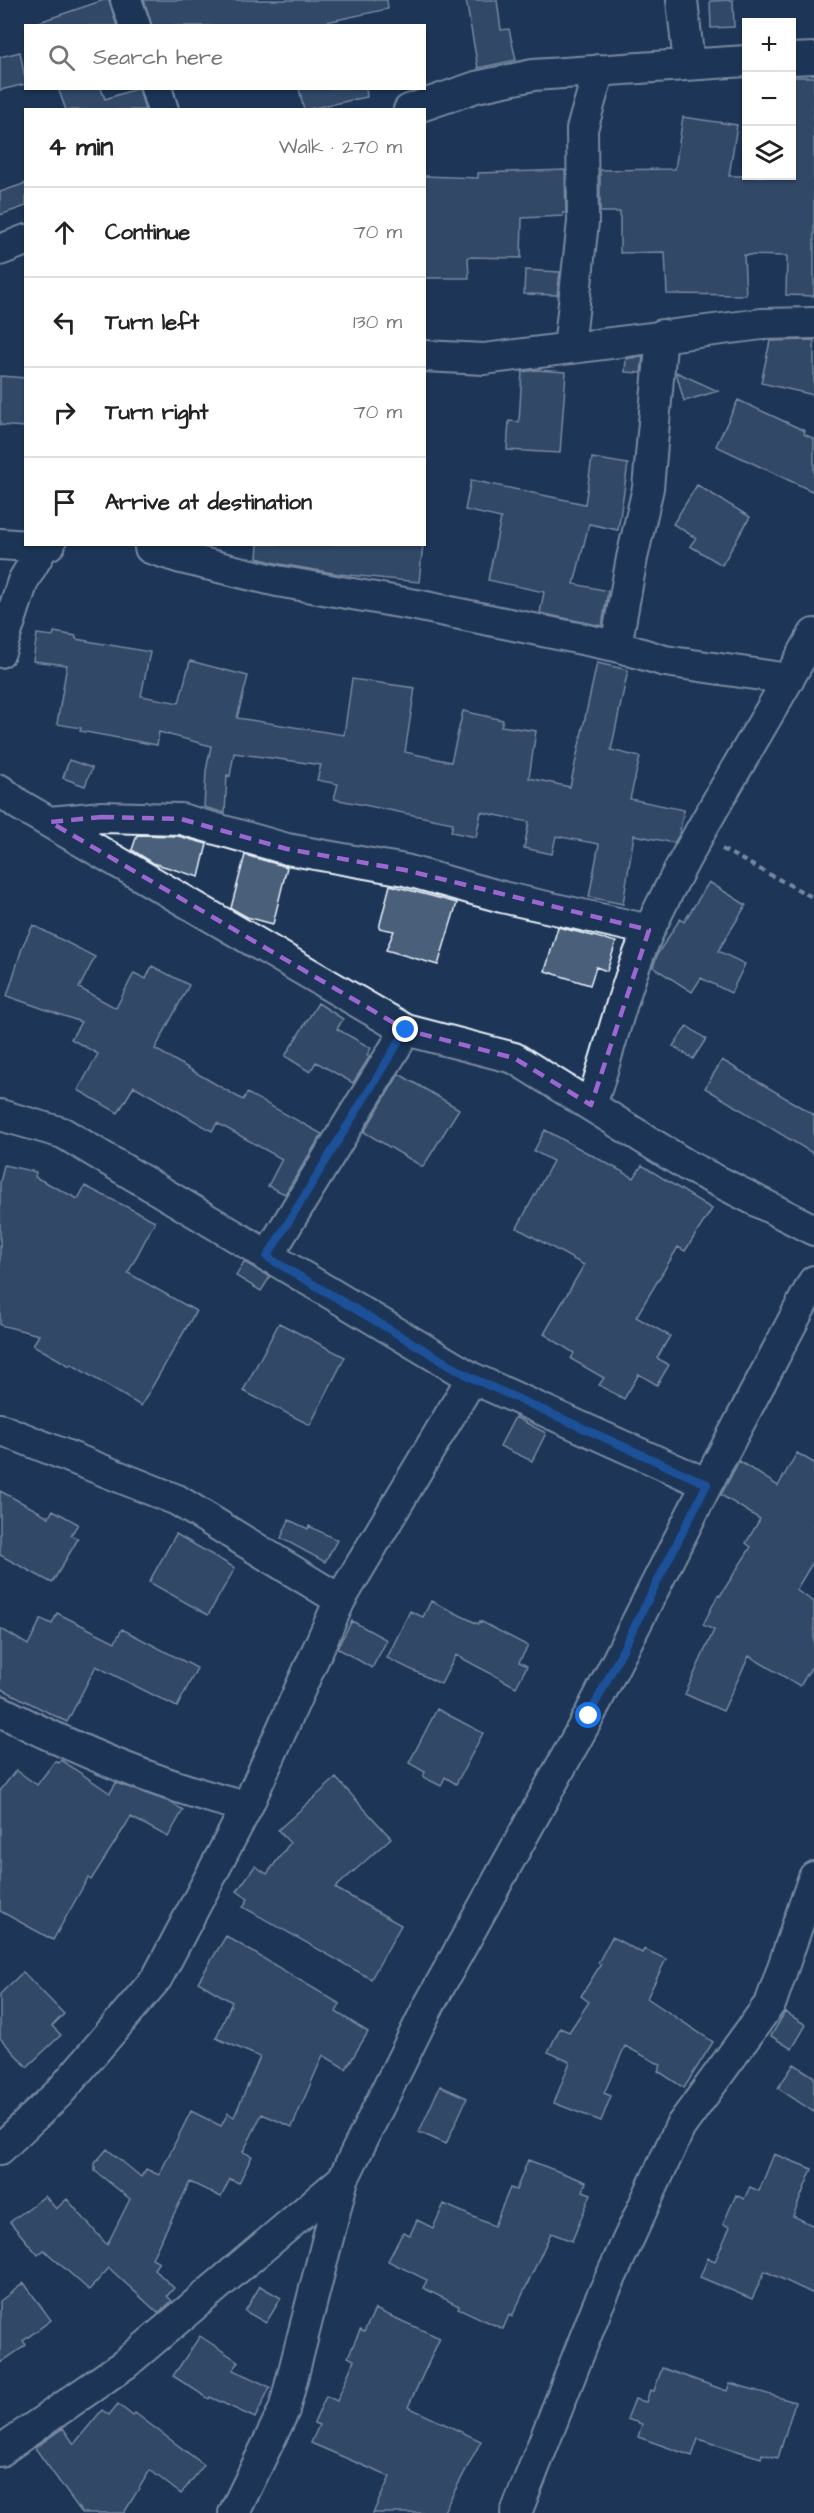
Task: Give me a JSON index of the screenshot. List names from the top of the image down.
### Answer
{
  "page": {
    "map_buttons": ["+", "−"],
    "search": "Search here",
    "heading": ["4 min", "Walk · 270 m"],
    "list": [
      ["Continue", "70 m"],
      ["Turn left", "130 m"],
      ["Turn right", "70 m"],
      "Arrive at destination"
    ]
  }
}
